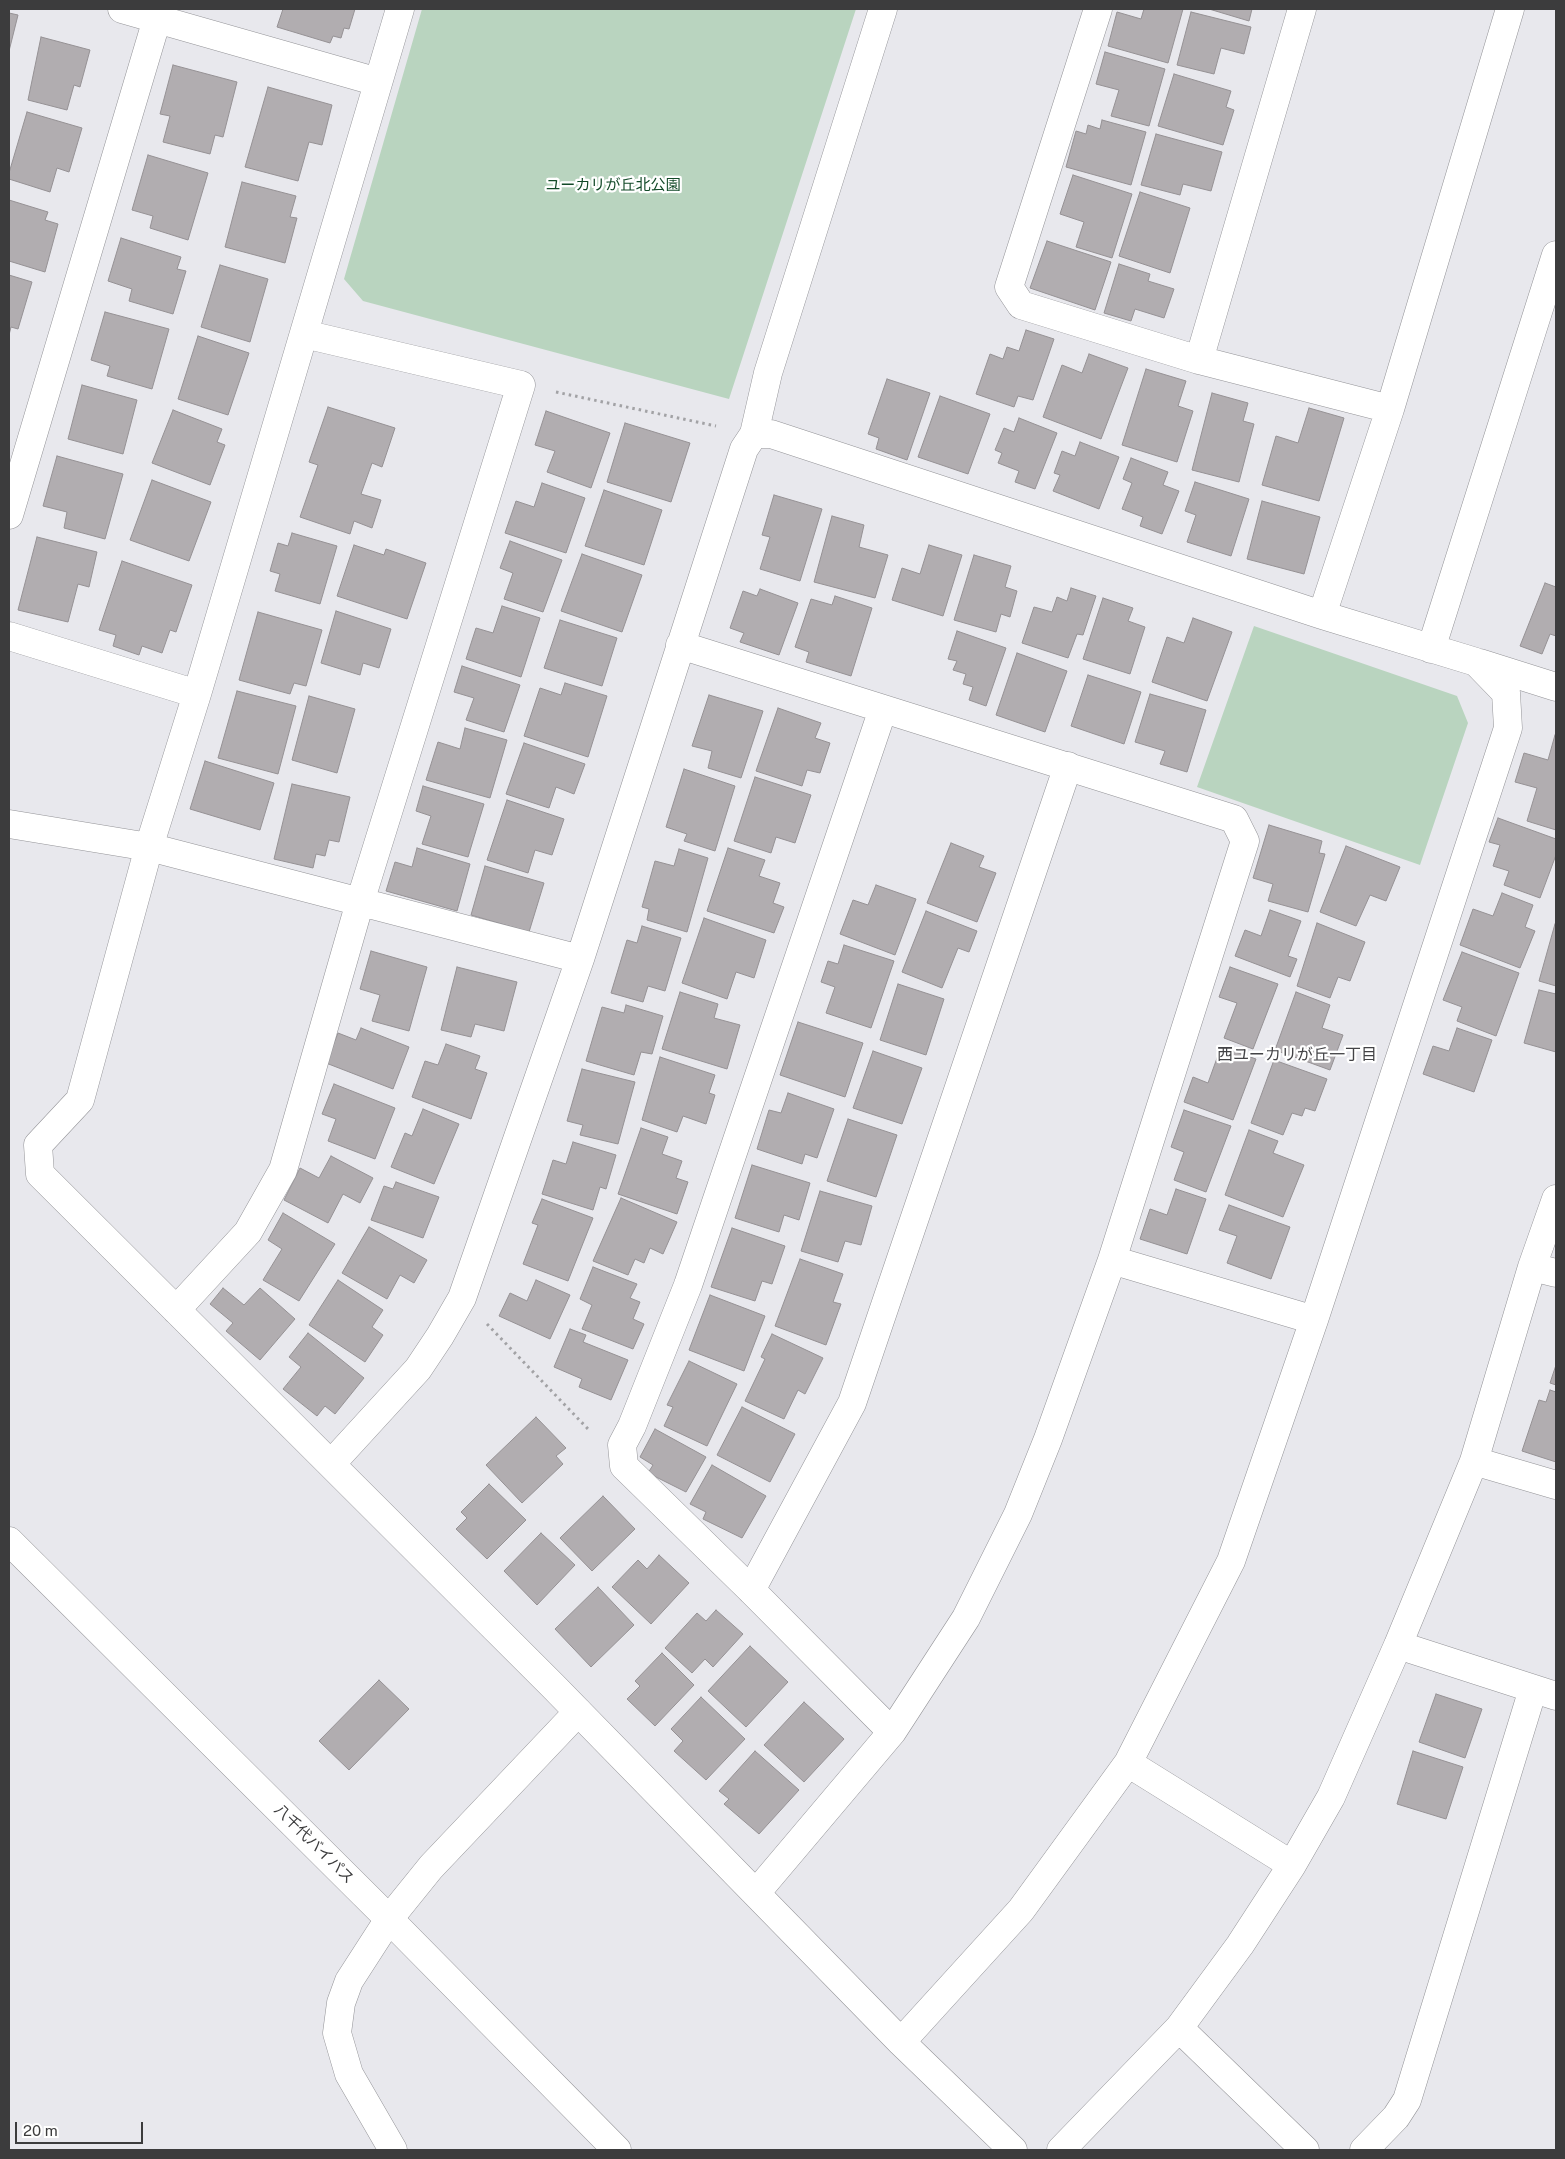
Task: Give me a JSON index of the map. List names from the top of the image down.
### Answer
{
  "streets": {
    "main road": ["八千代バイパス"]
  },
  "districts": ["西ユーカリが丘一丁目"],
  "parks": ["ユーカリが丘北公園"],
  "scale_bar": "20 m"
}
